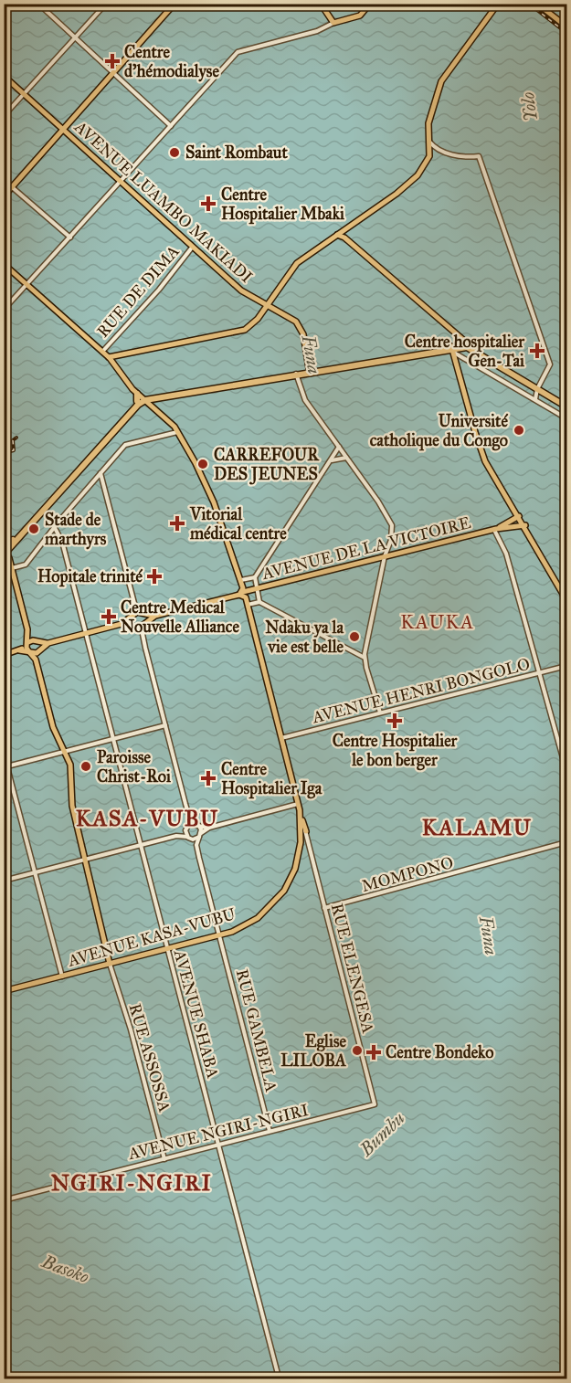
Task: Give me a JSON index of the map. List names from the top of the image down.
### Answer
{
  "streets": {
    "main road": ["AVENUE LUAMBO MAKIADI", "AVENUE DE LA VICTOIRE", "AVENUE KASA-VUBU"],
    "street": [
      "RUE DE DIMA",
      "AVENUE HENRI BONGOLO",
      "MOMPONO",
      "RUE ELENGESA",
      "AVENUE SHABA",
      "RUE GAMBELA",
      "RUE ASSOSSA",
      "AVENUE NGIRI-NGIRI"
    ]
  },
  "crossings": [
    ["AVENUE LUAMBO MAKIADI", "RUE DE DIMA"],
    ["AVENUE DE LA VICTOIRE", "AVENUE KASA-VUBU"],
    ["AVENUE HENRI BONGOLO", "AVENUE KASA-VUBU"],
    ["MOMPONO", "RUE ELENGESA"],
    ["AVENUE KASA-VUBU", "RUE ELENGESA"],
    ["AVENUE KASA-VUBU", "AVENUE SHABA"],
    ["AVENUE KASA-VUBU", "RUE GAMBELA"],
    ["AVENUE KASA-VUBU", "RUE ASSOSSA"],
    ["RUE ELENGESA", "AVENUE NGIRI-NGIRI"],
    ["AVENUE SHABA", "AVENUE NGIRI-NGIRI"],
    ["RUE GAMBELA", "AVENUE NGIRI-NGIRI"],
    ["RUE ASSOSSA", "AVENUE NGIRI-NGIRI"]
  ],
  "districts": [
    "KAUKA",
    "KASA-VUBU",
    "KALAMU",
    "NGIRI-NGIRI"
  ],
  "water": [
    "Yolo",
    "Funa",
    "Bumbu",
    "Basoko"
  ],
  "places": {
    "health": [
      "Centre d'hémodialyse",
      "Centre Hospitalier Mbaki",
      "Centre hospitalier Gen-Tai",
      "Vitorial médical centre",
      "Hopitale trinité",
      "Centre Medical Nouvelle Alliance",
      "Centre Hospitalier le bon berger",
      "Centre Hospitalier Iga",
      "Centre Bondeko"
    ],
    "other": [
      "Saint Rombaut",
      "Université catholique du Congo",
      "CARREFOUR DES JEUNES",
      "Stade de marthyrs",
      "Ndaku ya la vie est belle",
      "Paroisse Christ-Roi",
      "Eglise LILOBA"
    ]
  }
}
